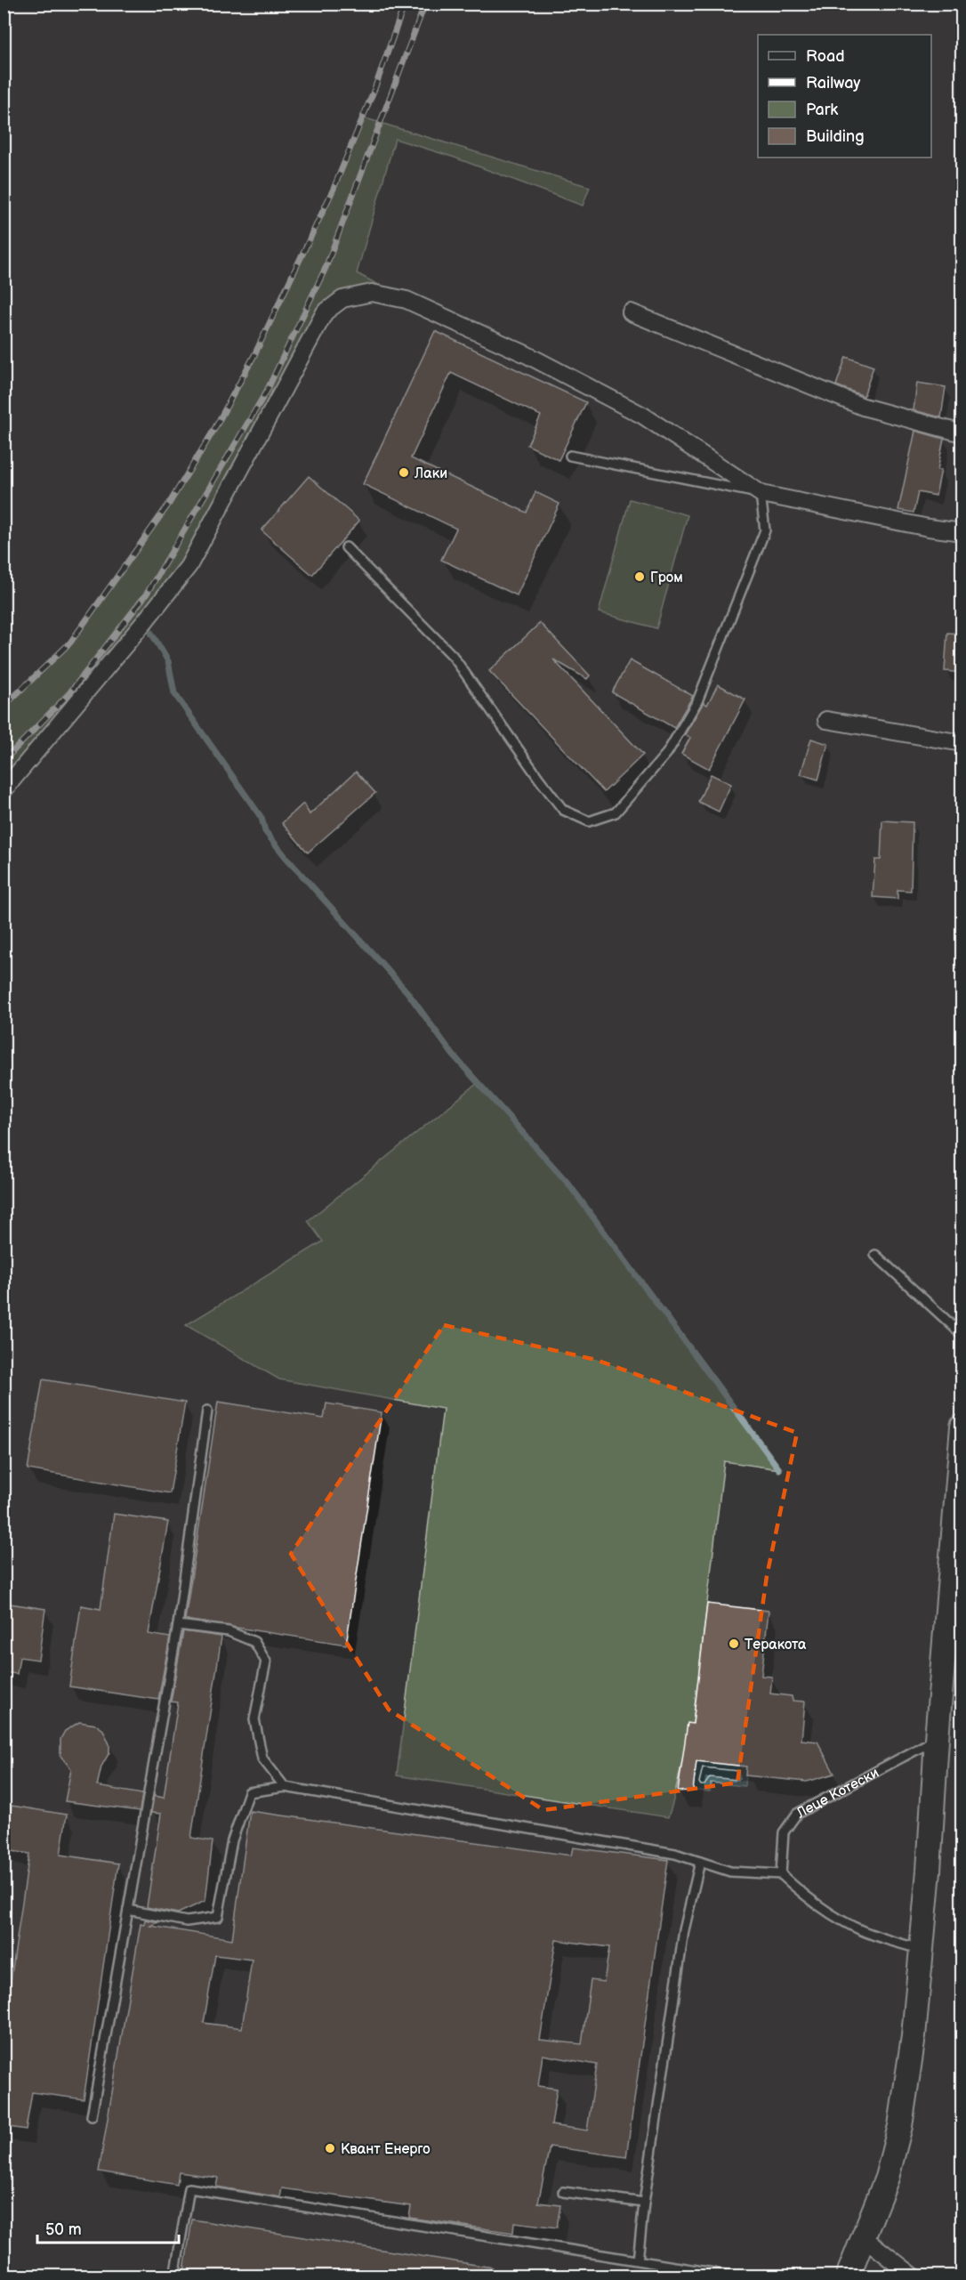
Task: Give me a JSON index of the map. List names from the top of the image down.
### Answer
{
  "streets": {
    "lane": ["Леце Котески"]
  },
  "places": [
    "Лаки",
    "Гром",
    "Теракота",
    "Квант Енерго"
  ],
  "legend": [
    "Road",
    "Railway",
    "Park",
    "Building"
  ],
  "scale_bar": "50 m"
}
